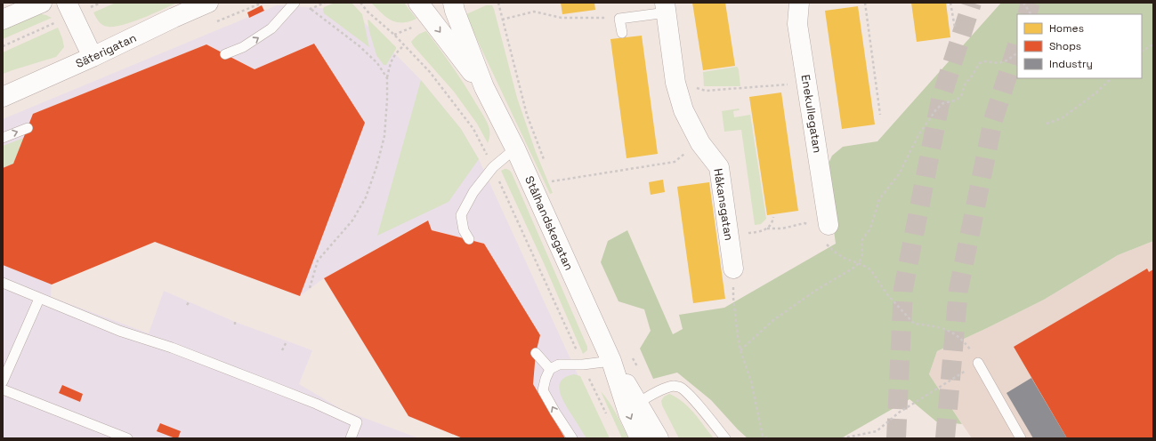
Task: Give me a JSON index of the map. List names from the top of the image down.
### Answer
{
  "streets": {
    "street": [
      "Säterigatan",
      "Enekullegatan",
      "Håkansgatan",
      "Stålhandskegatan"
    ]
  },
  "legend": ["Homes", "Shops", "Industry"]
}
